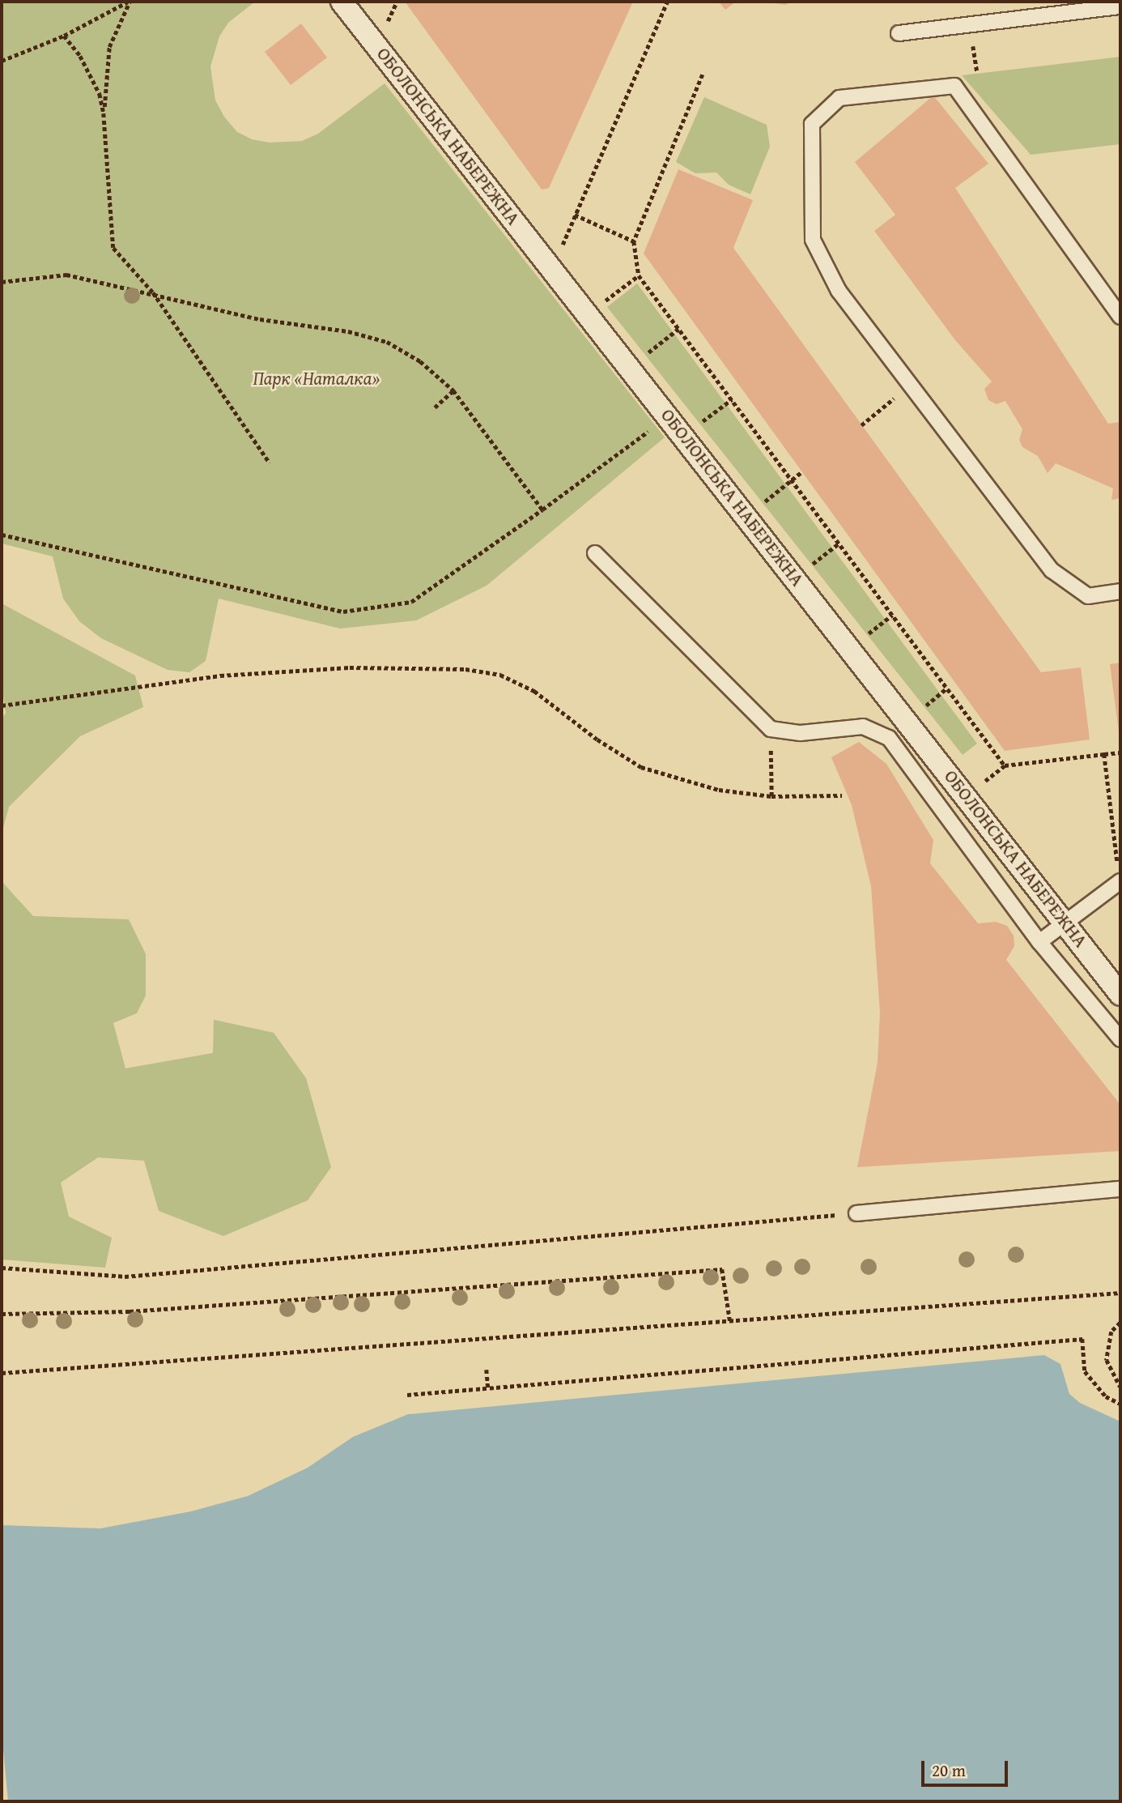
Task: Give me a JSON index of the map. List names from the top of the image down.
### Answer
{
  "streets": {
    "street": ["ОБОЛОНСЬКА НАБЕРЕЖНА"]
  },
  "parks": ["Парк «Наталка»"],
  "scale_bar": "20 m"
}
